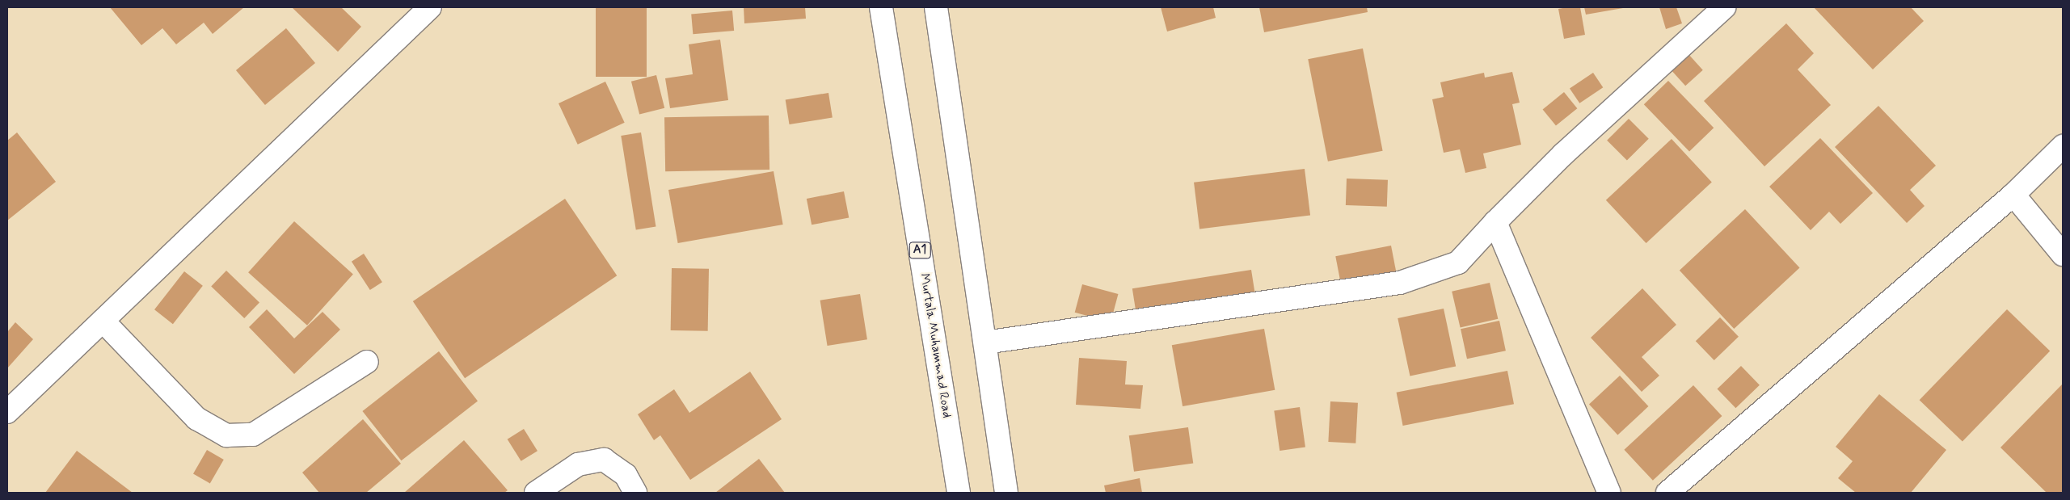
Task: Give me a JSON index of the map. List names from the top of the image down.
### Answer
{
  "streets": {
    "main road": ["A1", "Murtala Muhammad Road"]
  }
}
